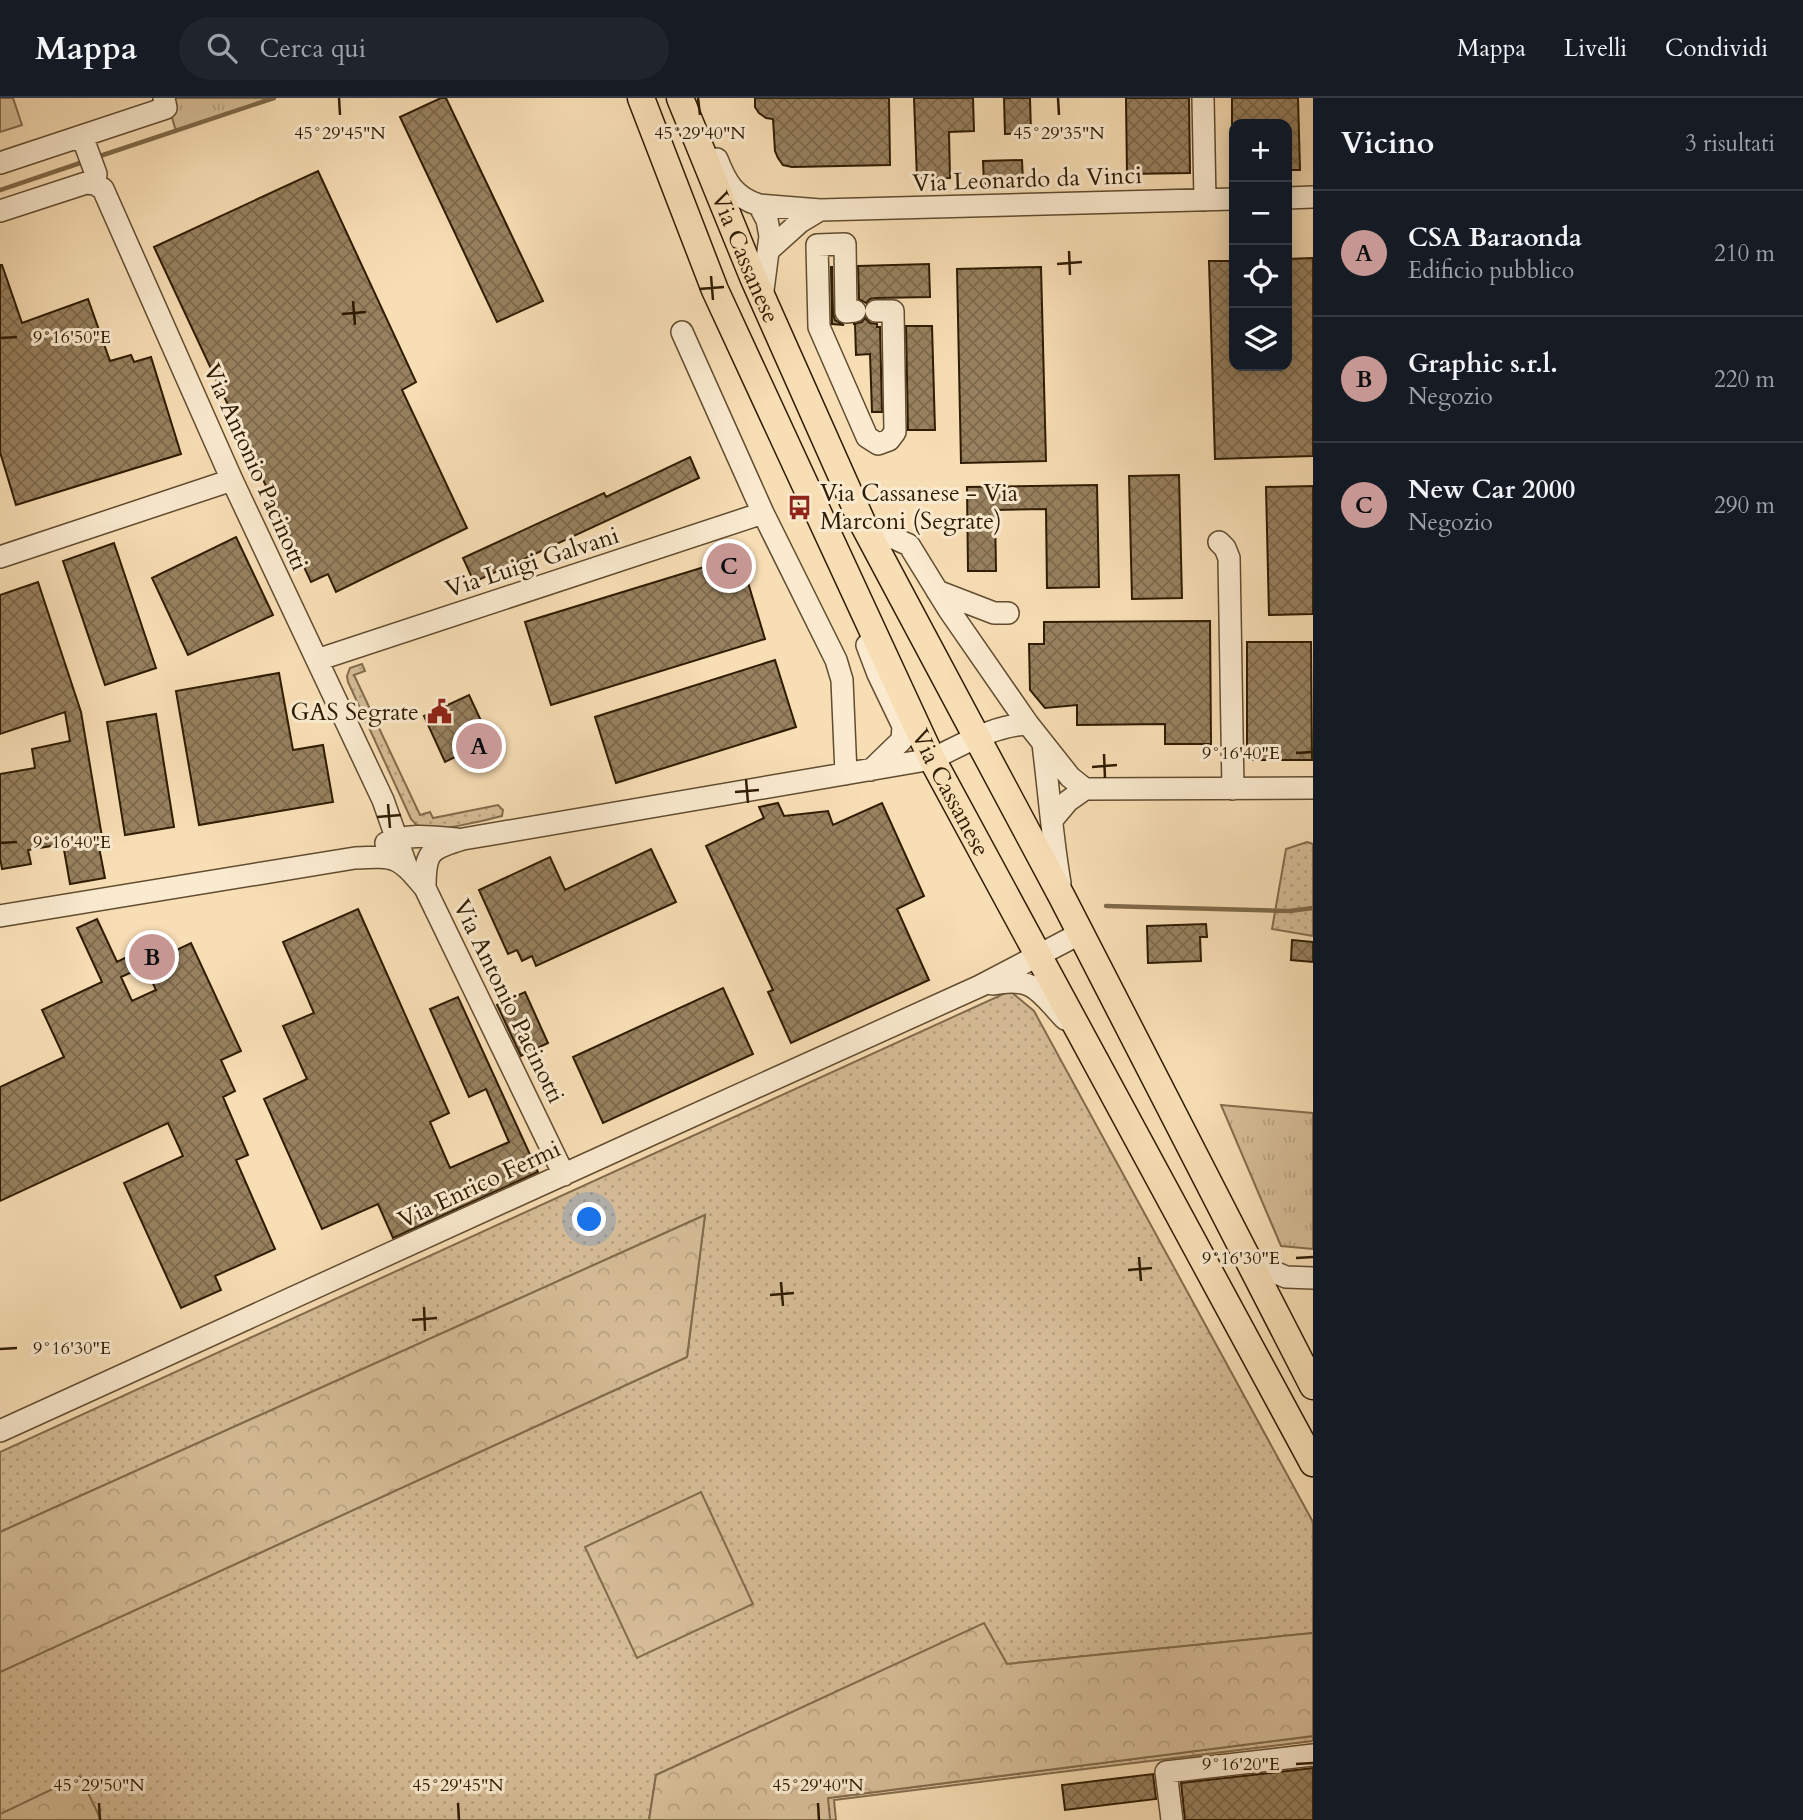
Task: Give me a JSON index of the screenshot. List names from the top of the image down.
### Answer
{
  "streets": {
    "main road": ["Via Cassanese"],
    "street": [
      "Via Leonardo da Vinci",
      "Via Antonio Pacinotti",
      "Via Luigi Galvani",
      "Via Enrico Fermi"
    ]
  },
  "crossings": [
    ["Via Cassanese", "Via Enrico Fermi"],
    ["Via Antonio Pacinotti", "Via Luigi Galvani"],
    ["Via Antonio Pacinotti", "Via Enrico Fermi"]
  ],
  "places": {
    "bus stop": ["Via Cassanese - Via Marconi (Segrate)"],
    "public building": ["GAS Segrate"]
  },
  "page": {
    "header": "Mappa",
    "search": "Cerca qui",
    "nav": ["Mappa", "Livelli", "Condividi"],
    "heading": ["Vicino", "3 risultati"],
    "map_buttons": ["+", "−"],
    "list": [
      {
        "mark": "A",
        "name": "CSA Baraonda",
        "note": "Edificio pubblico",
        "value": "210 m"
      },
      {
        "mark": "B",
        "name": "Graphic s.r.l.",
        "note": "Negozio",
        "value": "220 m"
      },
      {
        "mark": "C",
        "name": "New Car 2000",
        "note": "Negozio",
        "value": "290 m"
      }
    ],
    "pins": ["C", "A", "B"]
  },
  "coordinates": [
    "45°29'45\"N",
    "45°29'40\"N",
    "45°29'35\"N",
    "9°16'50\"E",
    "9°16'40\"E",
    "9°16'30\"E",
    "9°16'20\"E",
    "45°29'50\"N"
  ]
}
